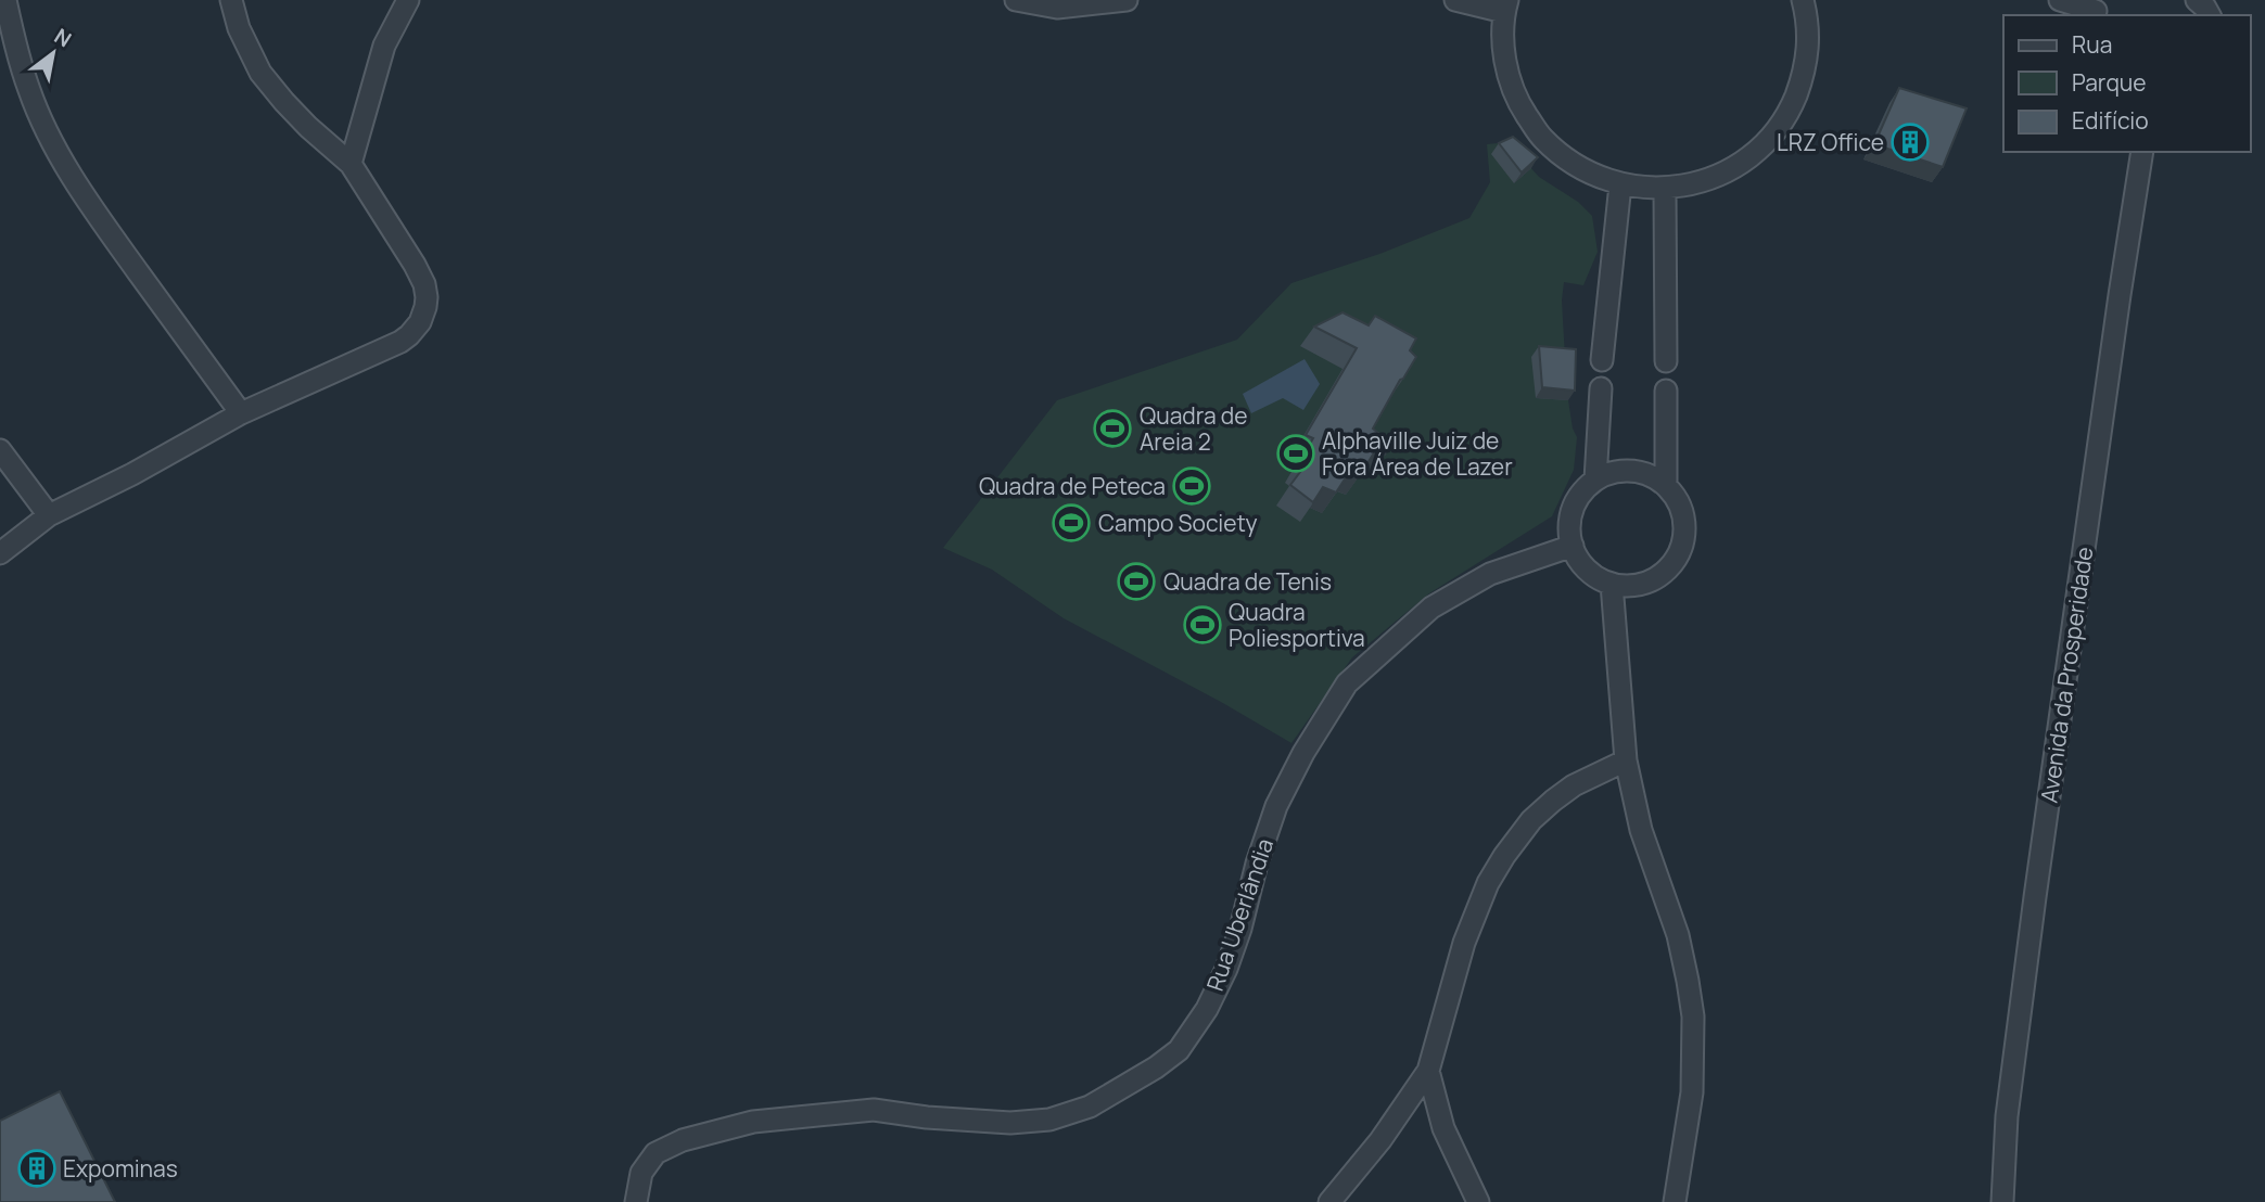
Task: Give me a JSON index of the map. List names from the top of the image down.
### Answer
{
  "streets": {
    "street": ["Avenida da Prosperidade", "Rua Uberlândia"]
  },
  "places": {
    "building": ["LRZ Office", "Expominas"],
    "sports": [
      "Quadra de Areia 2",
      "Alphaville Juiz de Fora Área de Lazer",
      "Quadra de Peteca",
      "Campo Society",
      "Quadra de Tenis",
      "Quadra Poliesportiva"
    ]
  },
  "legend": ["Rua", "Parque", "Edifício"],
  "north": "top right"
}
